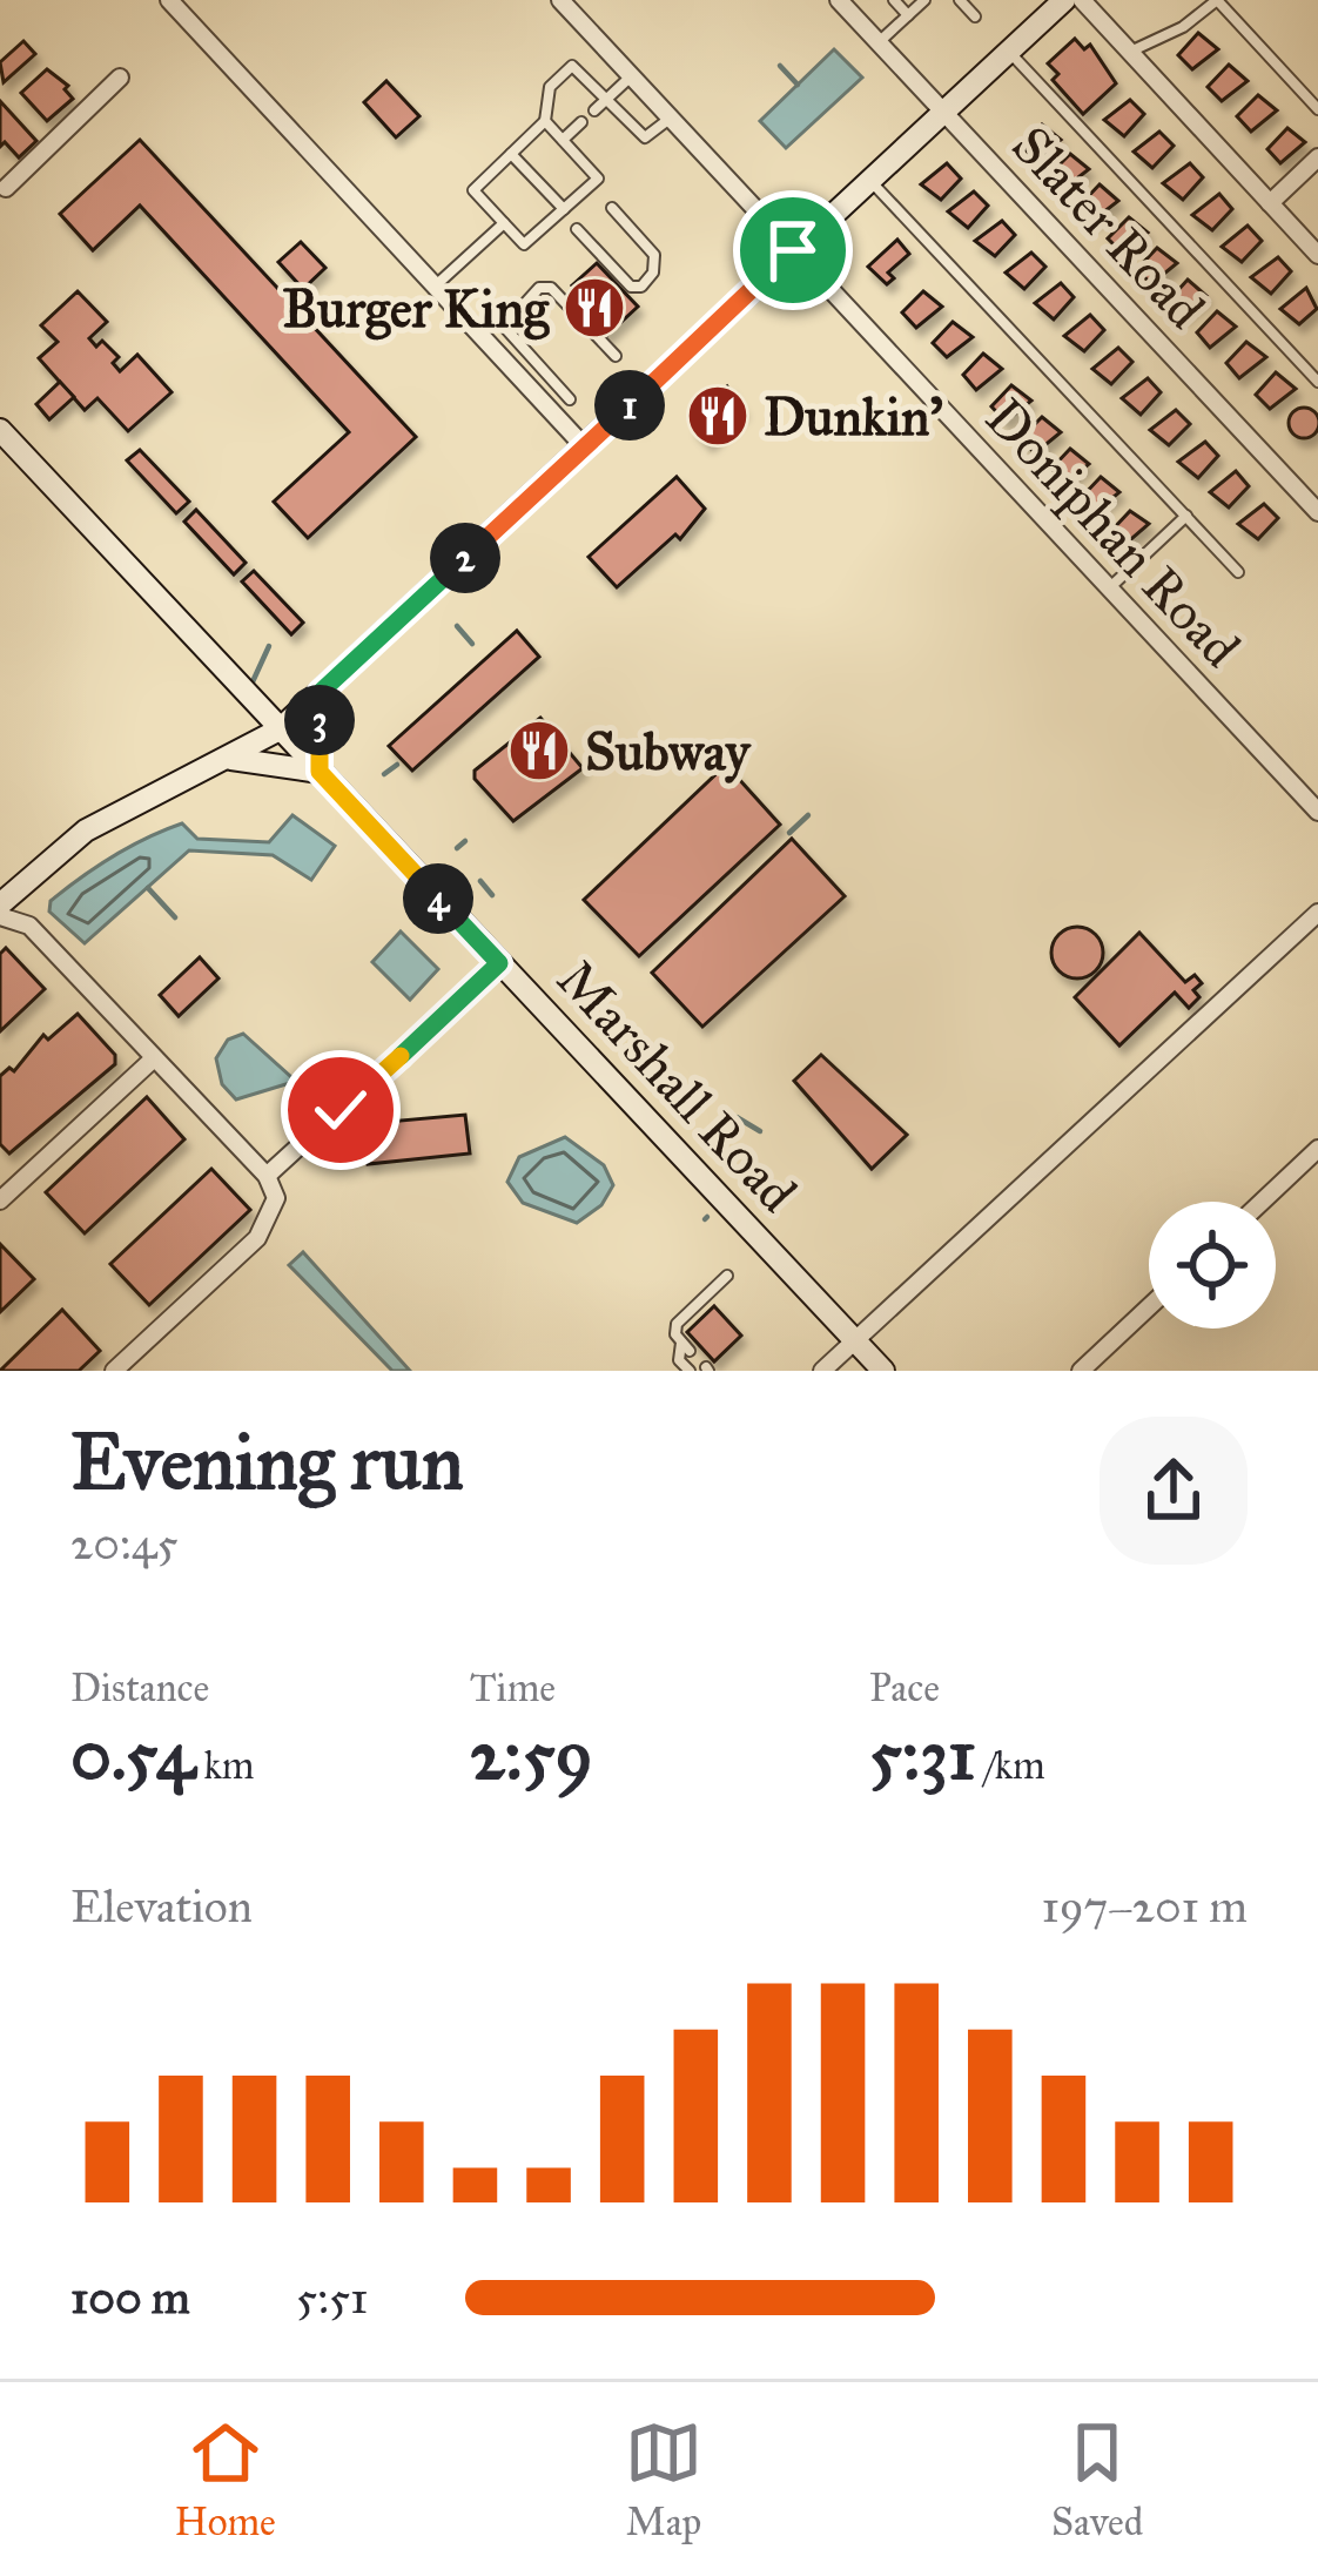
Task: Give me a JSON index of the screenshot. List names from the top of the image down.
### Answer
{
  "streets": {
    "street": ["Slater Road", "Doniphan Road", "Marshall Road"]
  },
  "places": {
    "restaurant": ["Burger King", "Dunkin'", "Subway"]
  },
  "page": {
    "pins": [
      "1",
      "2",
      "3",
      "4"
    ],
    "heading": ["Evening run", "20:45"],
    "stats": [
      ["Distance", "0.54 km"],
      ["Time", "2:59"],
      ["Pace", "5:31 /km"]
    ],
    "chart": ["Elevation", "197–201 m"],
    "list": [
      {
        "name": "100 m",
        "note": "5:51"
      }
    ],
    "tabs": ["Home", "Map", "Saved"]
  }
}
